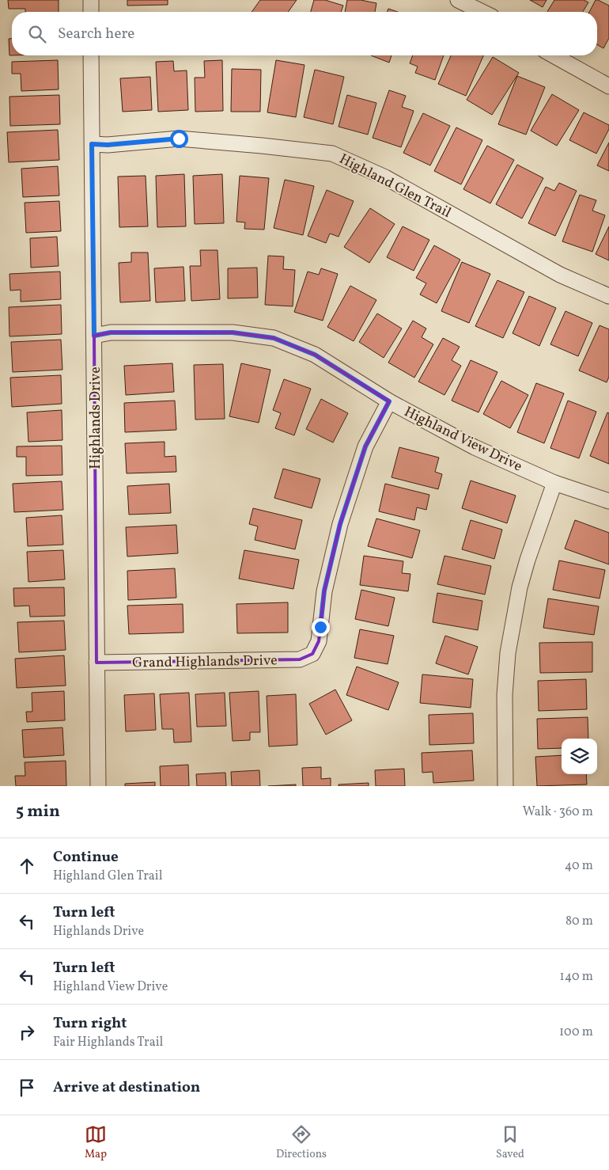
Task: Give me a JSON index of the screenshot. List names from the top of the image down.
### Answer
{
  "streets": {
    "street": [
      "Highland Glen Trail",
      "Highlands Drive",
      "Highland View Drive",
      "Grand Highlands Drive"
    ]
  },
  "crossings": [
    ["Highland Glen Trail", "Highlands Drive"],
    ["Highlands Drive", "Highland View Drive"],
    ["Highlands Drive", "Grand Highlands Drive"],
    ["Highland View Drive", "Grand Highlands Drive"]
  ],
  "page": {
    "search": "Search here",
    "heading": ["5 min", "Walk · 360 m"],
    "list": [
      ["Continue", "Highland Glen Trail", "40 m"],
      ["Turn left", "Highlands Drive", "80 m"],
      ["Turn left", "Highland View Drive", "140 m"],
      ["Turn right", "Fair Highlands Trail", "100 m"],
      "Arrive at destination"
    ],
    "nav": ["Map", "Directions", "Saved"]
  }
}
